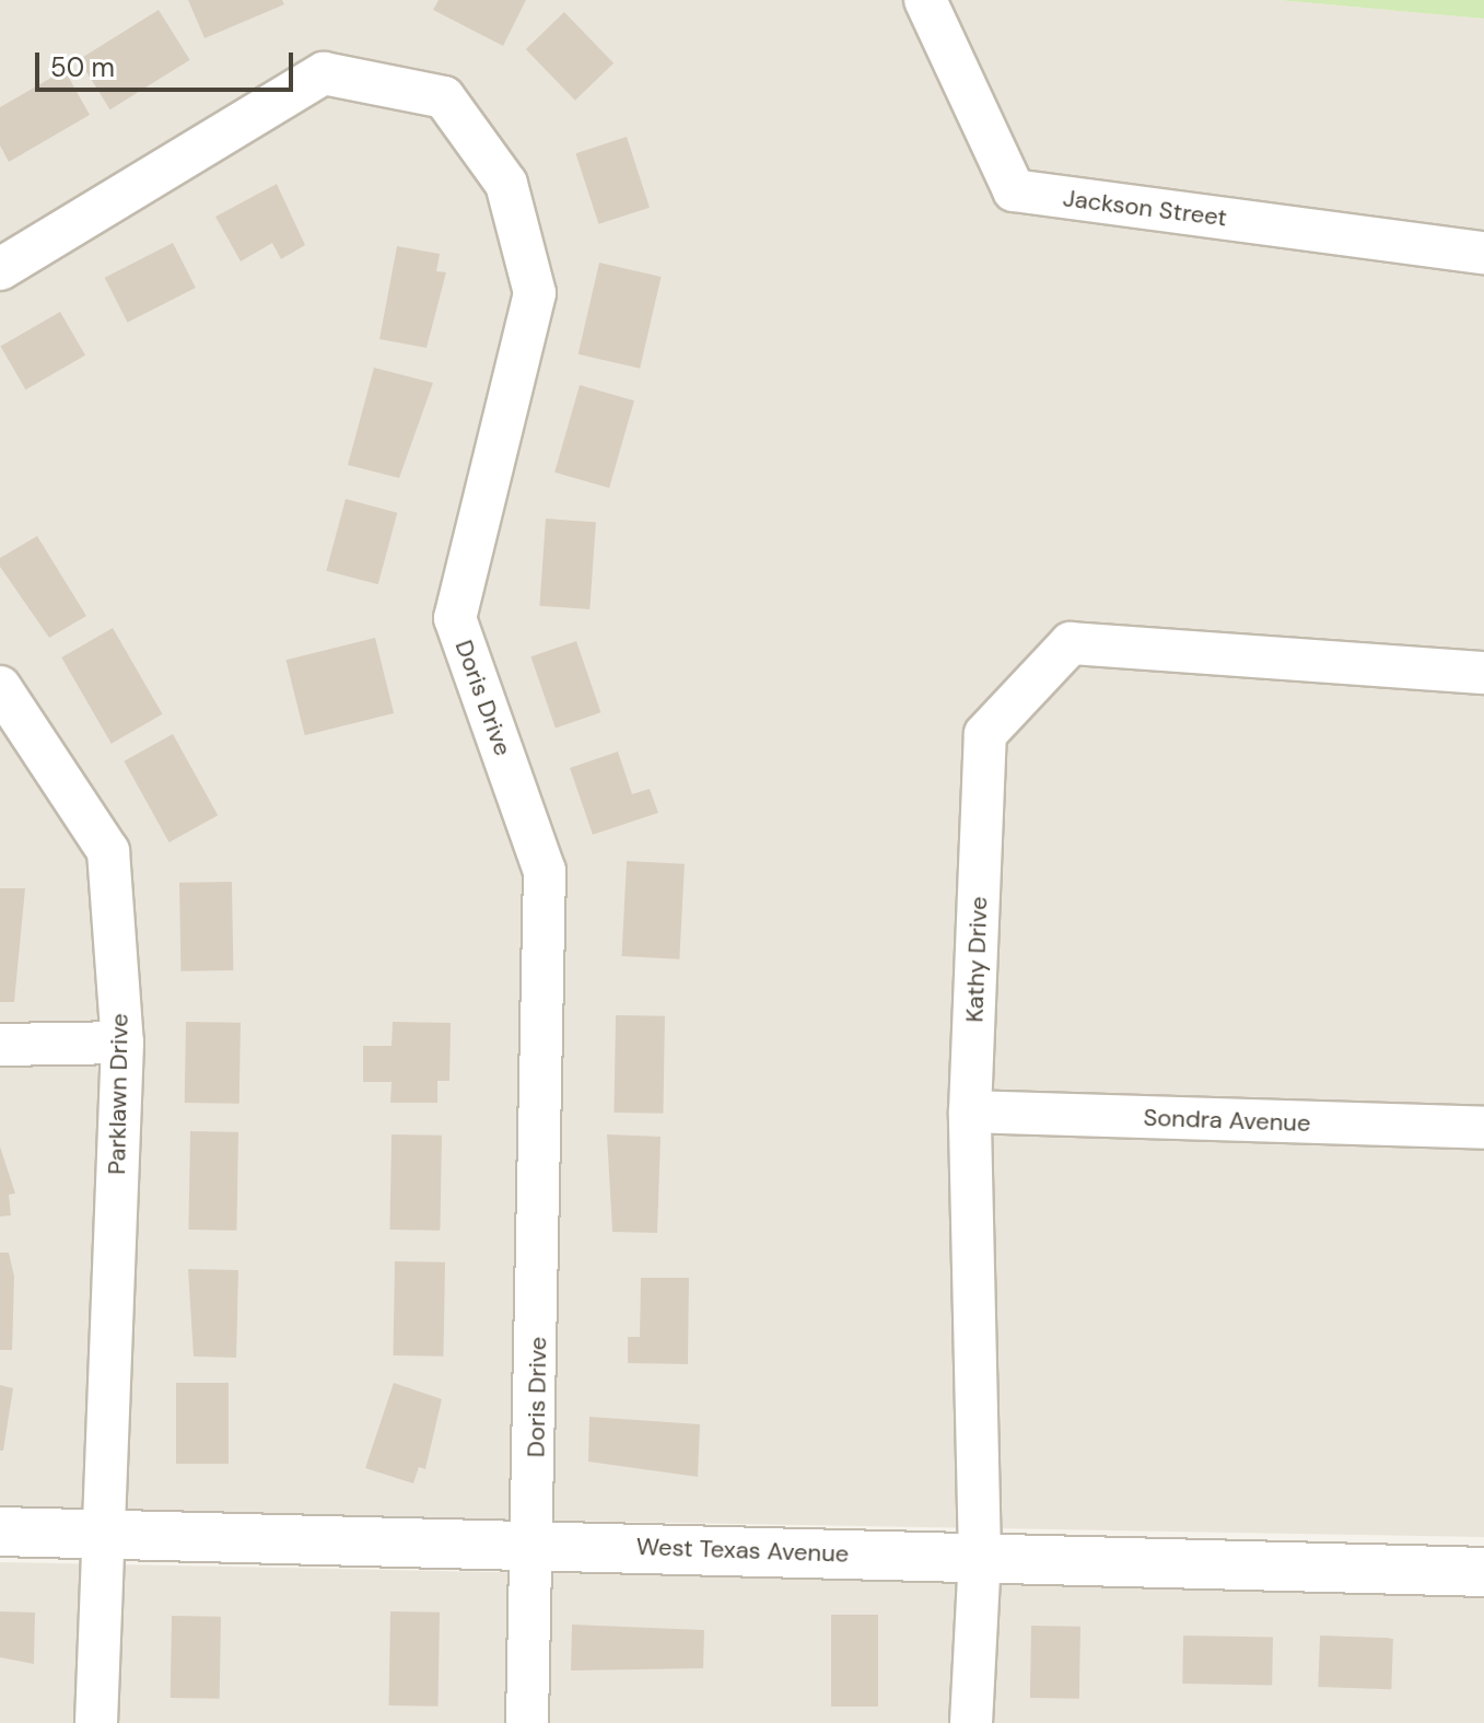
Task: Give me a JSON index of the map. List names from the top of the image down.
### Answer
{
  "streets": {
    "street": [
      "Jackson Street",
      "Doris Drive",
      "Kathy Drive",
      "Parklawn Drive",
      "Sondra Avenue",
      "West Texas Avenue"
    ]
  },
  "crossings": [
    ["Doris Drive", "West Texas Avenue"],
    ["Kathy Drive", "Sondra Avenue"],
    ["Kathy Drive", "West Texas Avenue"],
    ["Parklawn Drive", "West Texas Avenue"]
  ],
  "scale_bar": "50 m"
}
